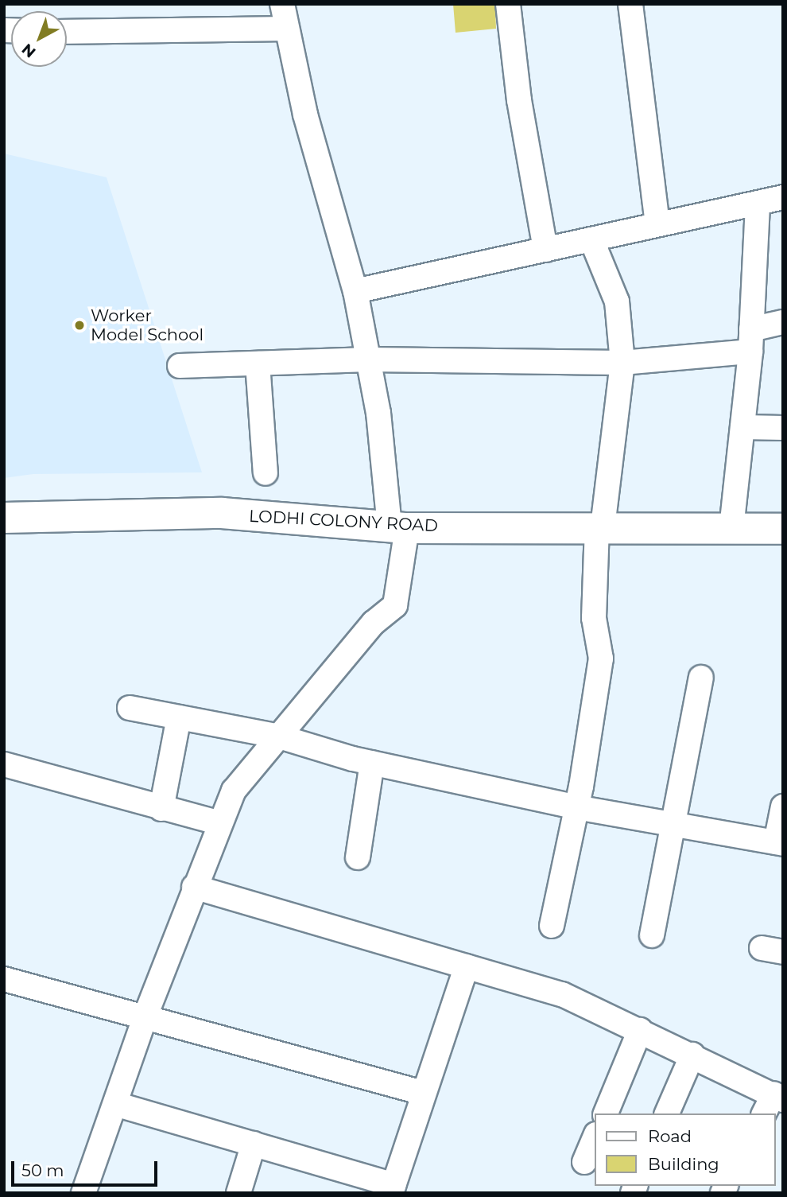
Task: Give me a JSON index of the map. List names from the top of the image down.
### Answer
{
  "streets": {
    "main road": ["LODHI COLONY ROAD"]
  },
  "places": ["Worker Model School"],
  "legend": ["Road", "Building"],
  "scale_bar": "50 m",
  "north": "bottom left"
}
